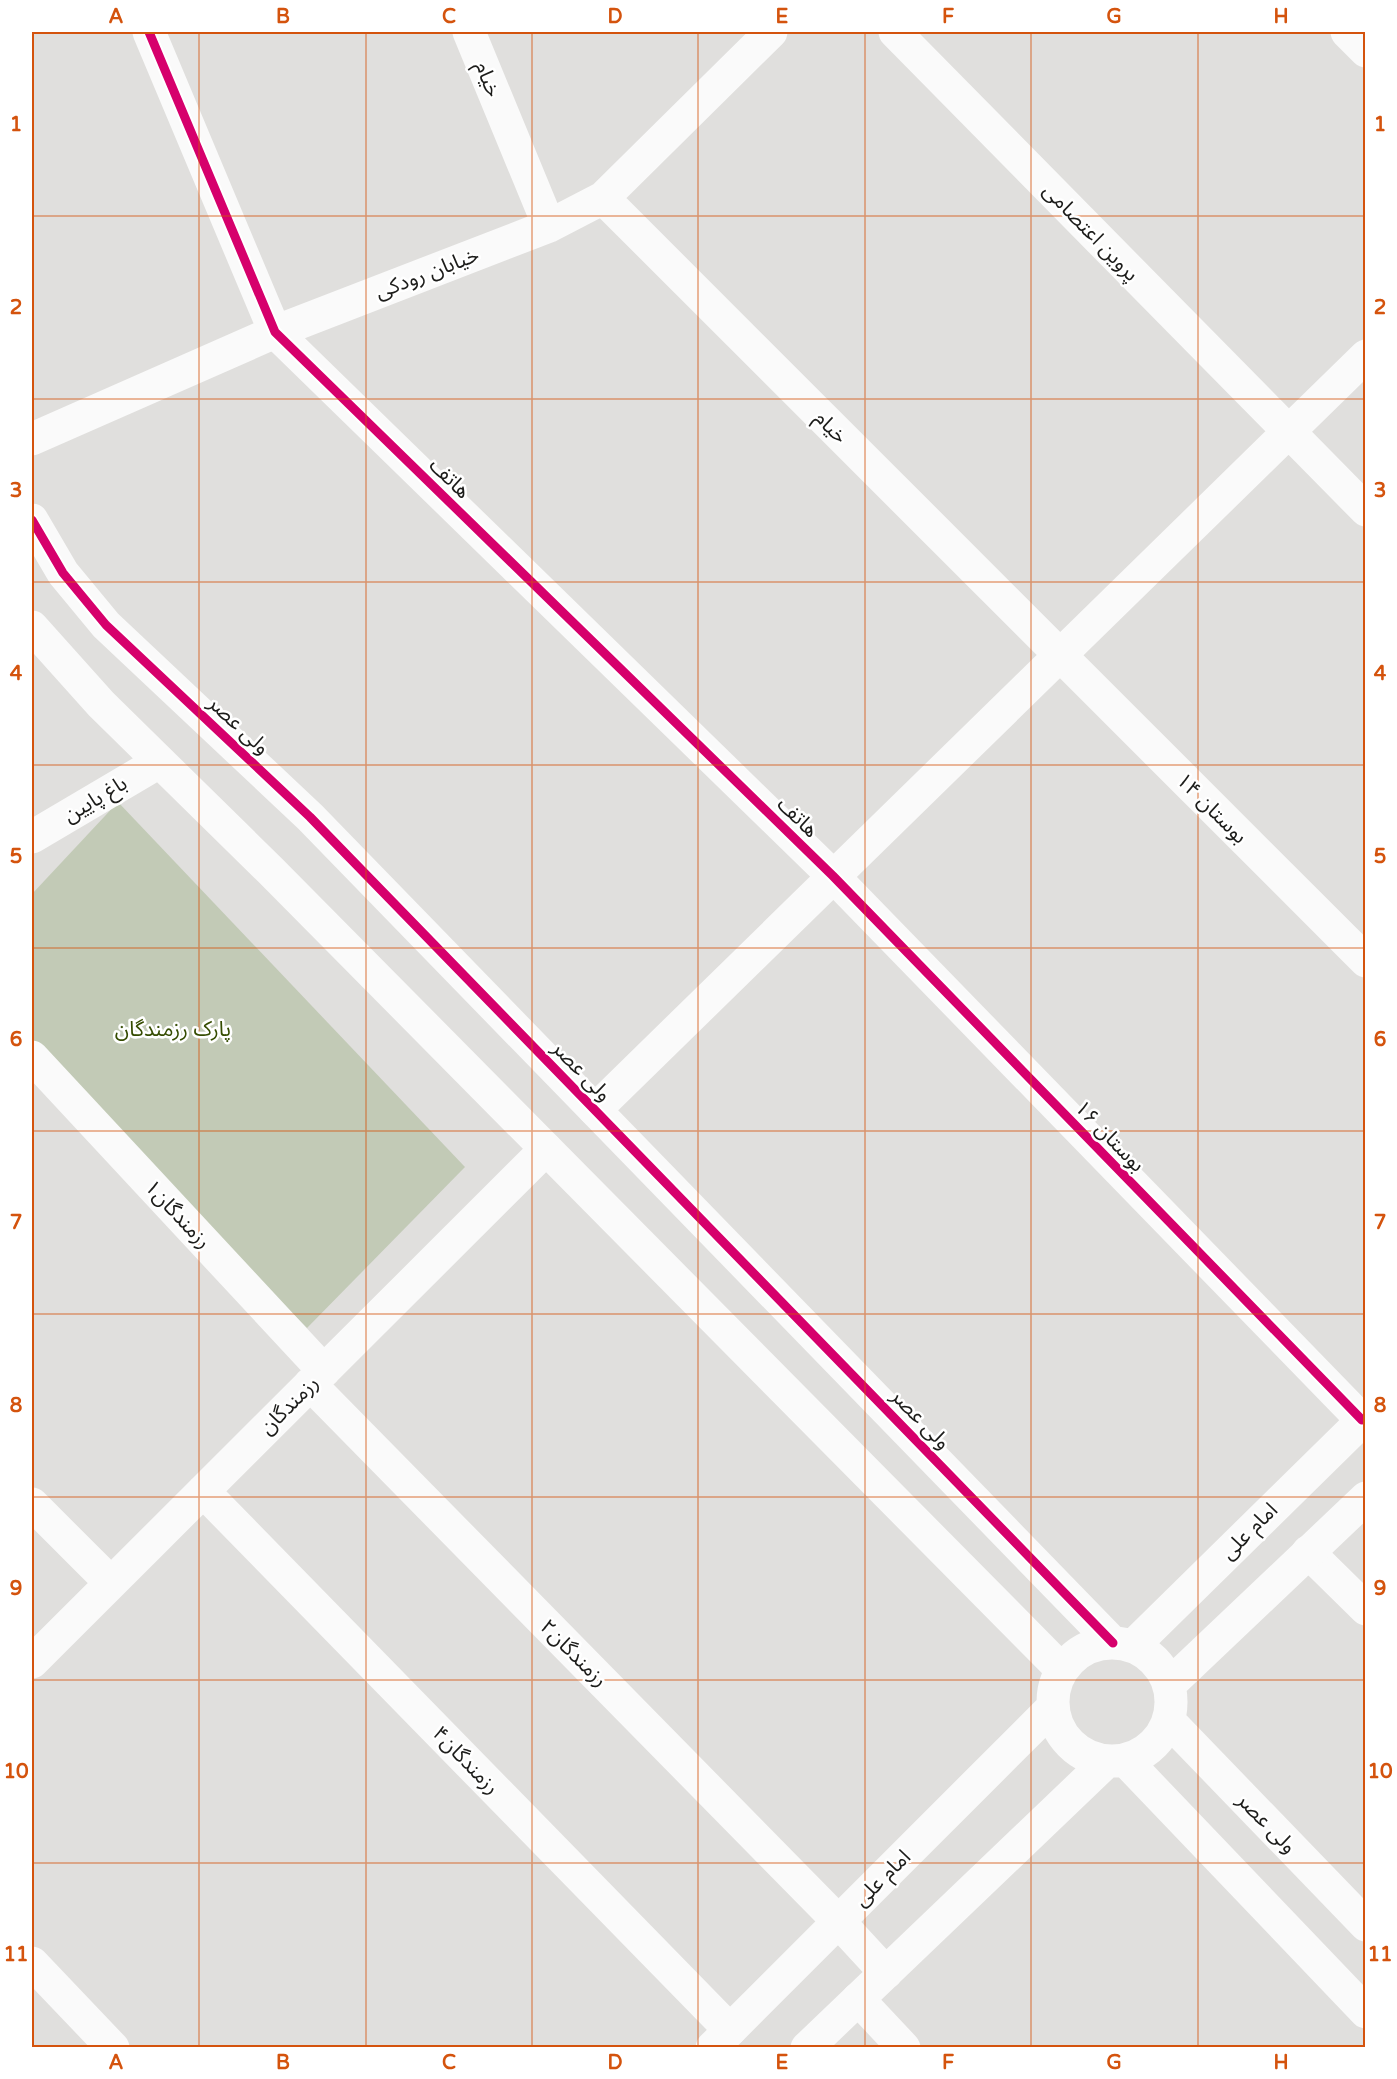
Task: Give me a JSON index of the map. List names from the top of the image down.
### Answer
{
  "streets": {
    "street": [
      "خیام",
      "پروین اعتصامی",
      "خیابان رودکی",
      "هاتف",
      "ولی عصر",
      "باغ پایین",
      "بوستان ۱۴",
      "بوستان ۱۶",
      "رزمندگان۱",
      "رزمندگان",
      "امام علی",
      "رزمندگان۲",
      "رزمندگان۴"
    ]
  },
  "crossings": [
    ["خیام", "خیابان رودکی"],
    ["خیام", "بوستان ۱۴"],
    ["خیابان رودکی", "هاتف"],
    ["هاتف", "بوستان ۱۶"],
    ["ولی عصر", "امام علی"],
    ["بوستان ۱۶", "امام علی"],
    ["رزمندگان۱", "رزمندگان"],
    ["رزمندگان۱", "رزمندگان۲"],
    ["رزمندگان", "رزمندگان۲"],
    ["رزمندگان", "رزمندگان۴"],
    ["امام علی", "رزمندگان۲"],
    ["امام علی", "رزمندگان۴"]
  ],
  "parks": ["پارک رزمندگان"],
  "grid": {
    "columns": [
      "A",
      "B",
      "C",
      "D",
      "E",
      "F",
      "G",
      "H"
    ],
    "rows": [
      "1",
      "2",
      "3",
      "4",
      "5",
      "6",
      "7",
      "8",
      "9",
      "10",
      "11"
    ]
  }
}
